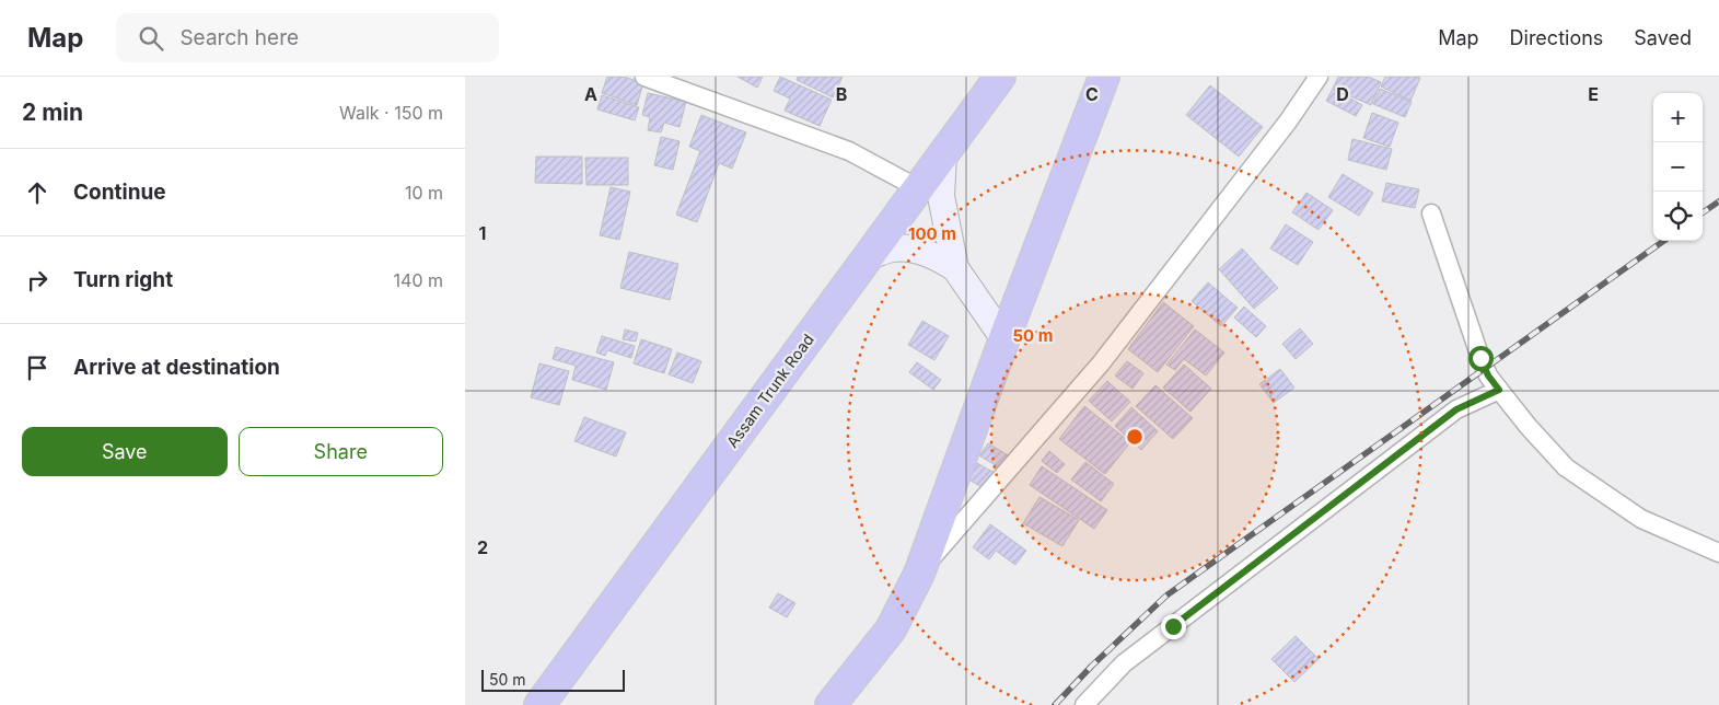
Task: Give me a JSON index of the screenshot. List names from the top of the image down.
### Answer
{
  "streets": {
    "highway": ["Assam Trunk Road"]
  },
  "scale_bar": "50 m",
  "page": {
    "header": "Map",
    "search": "Search here",
    "nav": ["Map", "Directions", "Saved"],
    "heading": ["2 min", "Walk · 150 m"],
    "map_buttons": ["+", "−"],
    "list": [
      ["Continue", "10 m"],
      ["Turn right", "140 m"],
      "Arrive at destination"
    ],
    "buttons": ["Save", "Share"],
    "scale": "50 m"
  },
  "grid": {
    "columns": [
      "A",
      "B",
      "C",
      "D",
      "E"
    ],
    "rows": ["1", "2"]
  },
  "rings": ["100 m", "50 m"]
}
